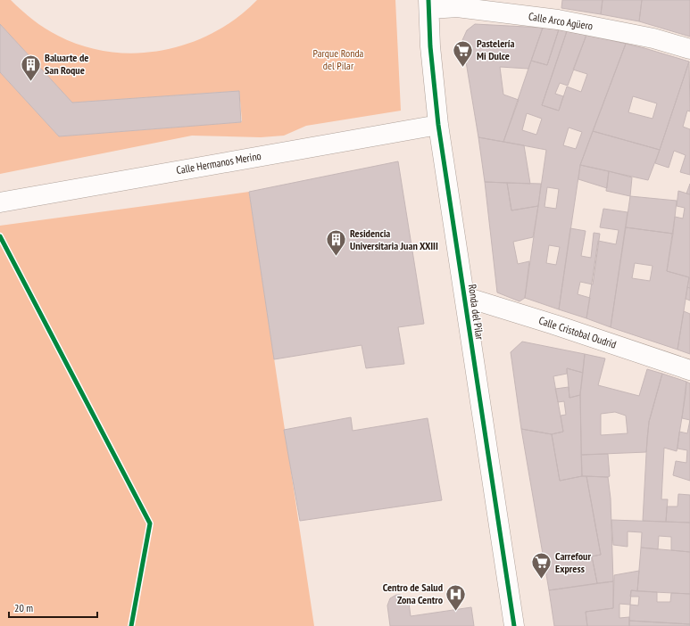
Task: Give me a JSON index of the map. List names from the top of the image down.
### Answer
{
  "streets": {
    "street": [
      "Calle Arco Agüero",
      "Calle Hermanos Merino",
      "Ronda del Pilar",
      "Calle Cristobal Oudrid"
    ]
  },
  "crossings": [
    ["Calle Arco Agüero", "Ronda del Pilar"],
    ["Calle Hermanos Merino", "Ronda del Pilar"],
    ["Ronda del Pilar", "Calle Cristobal Oudrid"]
  ],
  "parks": ["Parque Ronda del Pilar"],
  "places": {
    "supermarket": ["Pastelería Mi Dulce", "Carrefour Express"],
    "building": ["Baluarte de San Roque", "Residencia Universitaria Juan XXIII"],
    "hospital": ["Centro de Salud Zona Centro"]
  },
  "scale_bar": "20 m"
}
